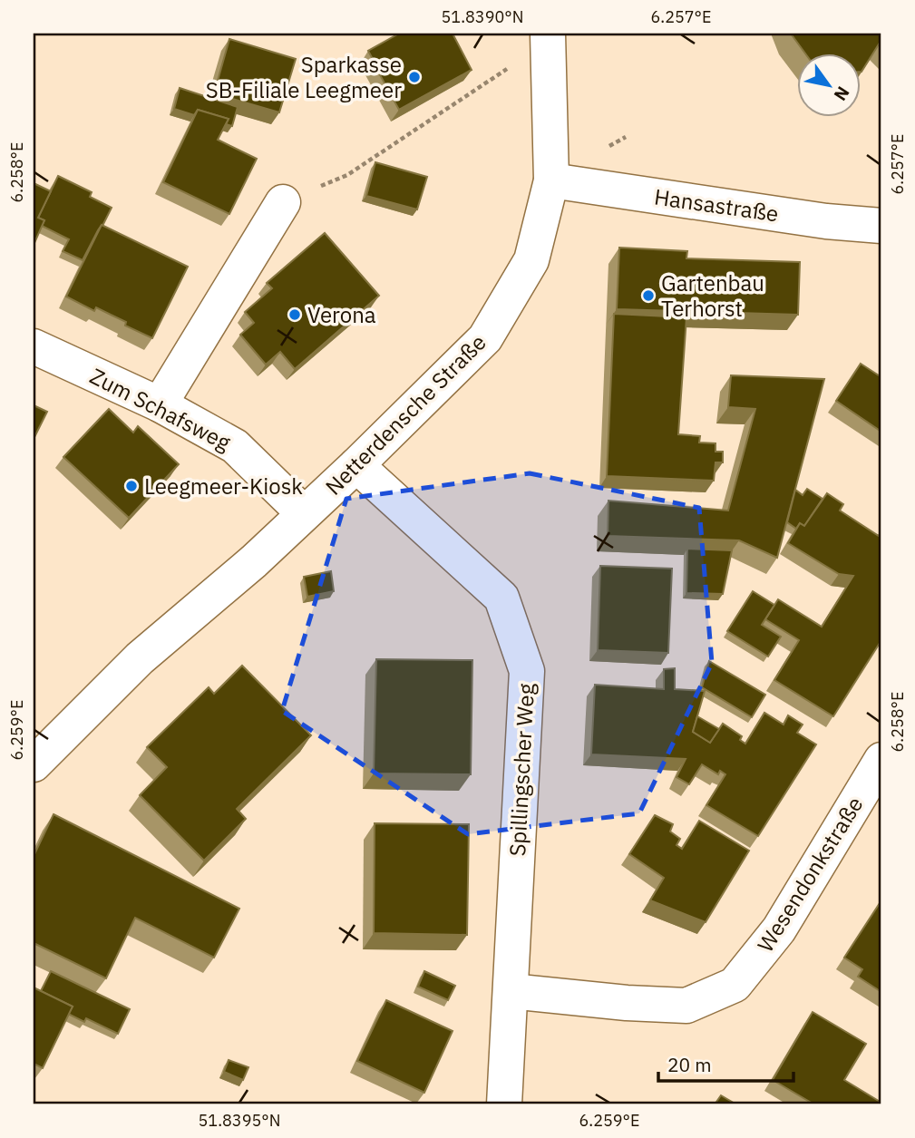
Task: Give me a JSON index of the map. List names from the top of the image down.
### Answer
{
  "streets": {
    "street": [
      "Hansastraße",
      "Zum Schafsweg",
      "Netterdensche Straße",
      "Spillingscher Weg",
      "Wesendonkstraße"
    ]
  },
  "crossings": [
    ["Hansastraße", "Netterdensche Straße"],
    ["Zum Schafsweg", "Netterdensche Straße"],
    ["Netterdensche Straße", "Spillingscher Weg"],
    ["Spillingscher Weg", "Wesendonkstraße"]
  ],
  "places": [
    "Sparkasse SB-Filiale Leegmeer",
    "Gartenbau Terhorst",
    "Verona",
    "Leegmeer-Kiosk"
  ],
  "scale_bar": "20 m",
  "north": "bottom right",
  "coordinates": [
    "51.8390°N",
    "6.257°E",
    "6.258°E",
    "6.259°E",
    "51.8395°N"
  ]
}
